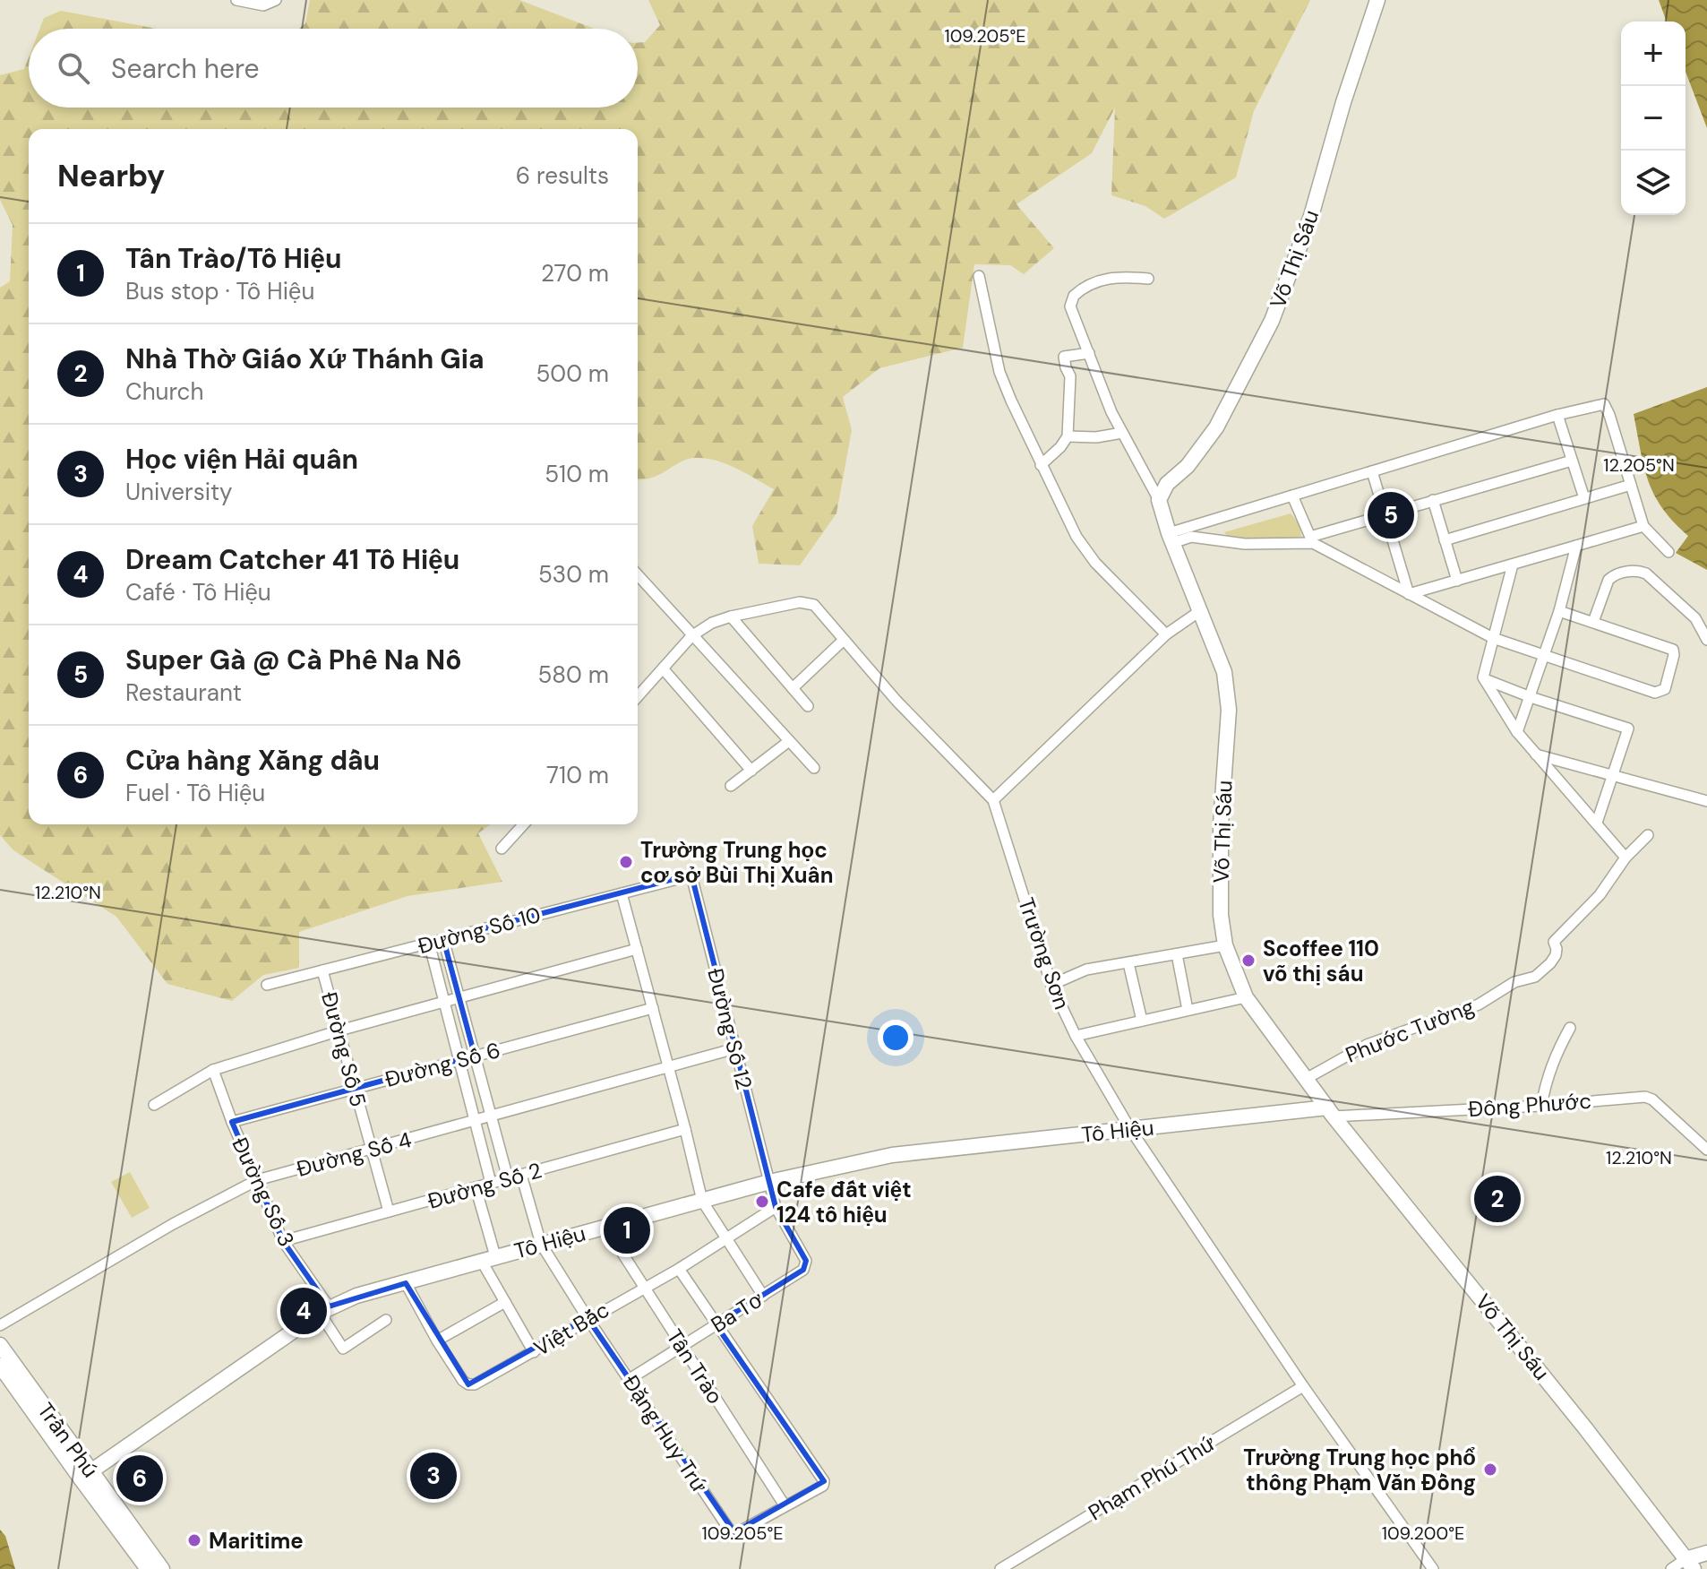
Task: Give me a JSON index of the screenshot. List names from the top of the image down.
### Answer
{
  "streets": {
    "main road": ["Võ Thị Sáu", "Tô Hiệu", "Trần Phú"],
    "street": [
      "Đường Số 10",
      "Trường Sơn",
      "Đường Số 12",
      "Phước Tường",
      "Đường Số 5",
      "Đường Số 6",
      "Đông Phước",
      "Đường Số 4",
      "Đường Số 2",
      "Đường Số 3",
      "Ba Tơ",
      "Việt Bắc",
      "Tân Trào",
      "Đặng Huy Trứ",
      "Phạm Phú Thứ"
    ]
  },
  "crossings": [
    ["Võ Thị Sáu", "Phước Tường"],
    ["Võ Thị Sáu", "Đông Phước"],
    ["Võ Thị Sáu", "Tô Hiệu"],
    ["Đường Số 10", "Đường Số 12"],
    ["Đường Số 10", "Đường Số 5"],
    ["Trường Sơn", "Tô Hiệu"],
    ["Trường Sơn", "Phạm Phú Thứ"],
    ["Đường Số 12", "Tô Hiệu"],
    ["Đường Số 12", "Đường Số 4"],
    ["Đường Số 12", "Ba Tơ"],
    ["Đường Số 12", "Việt Bắc"],
    ["Đường Số 5", "Đường Số 6"],
    ["Đường Số 5", "Đường Số 4"],
    ["Đường Số 5", "Đường Số 2"],
    ["Đường Số 6", "Đường Số 3"],
    ["Đông Phước", "Tô Hiệu"],
    ["Tô Hiệu", "Đường Số 3"],
    ["Tô Hiệu", "Việt Bắc"],
    ["Tô Hiệu", "Tân Trào"],
    ["Tô Hiệu", "Đặng Huy Trứ"],
    ["Tô Hiệu", "Trần Phú"],
    ["Đường Số 4", "Đường Số 3"],
    ["Đường Số 2", "Đường Số 3"],
    ["Đường Số 2", "Đặng Huy Trứ"],
    ["Ba Tơ", "Tân Trào"],
    ["Ba Tơ", "Đặng Huy Trứ"],
    ["Việt Bắc", "Tân Trào"],
    ["Việt Bắc", "Đặng Huy Trứ"],
    ["Tân Trào", "Đặng Huy Trứ"]
  ],
  "places": [
    "Trường Trung học cơ sở Bùi Thị Xuân",
    "Scoffee 110 võ thị sáu",
    "Cafe đất việt 124 tô hiệu",
    "Trường Trung học phổ thông Phạm Văn Đồng",
    "Maritime"
  ],
  "page": {
    "map_buttons": ["+", "−"],
    "search": "Search here",
    "heading": ["Nearby", "6 results"],
    "list": [
      {
        "mark": "1",
        "name": "Tân Trào/Tô Hiệu",
        "note": "Bus stop · Tô Hiệu",
        "value": "270 m"
      },
      {
        "mark": "2",
        "name": "Nhà Thờ Giáo Xứ Thánh Gia",
        "note": "Church",
        "value": "500 m"
      },
      {
        "mark": "3",
        "name": "Học viện Hải quân",
        "note": "University",
        "value": "510 m"
      },
      {
        "mark": "4",
        "name": "Dream Catcher 41 Tô Hiệu",
        "note": "Café · Tô Hiệu",
        "value": "530 m"
      },
      {
        "mark": "5",
        "name": "Super Gà @ Cà Phê Na Nô",
        "note": "Restaurant",
        "value": "580 m"
      },
      {
        "mark": "6",
        "name": "Cửa hàng Xăng dầu",
        "note": "Fuel · Tô Hiệu",
        "value": "710 m"
      }
    ],
    "pins": [
      "5",
      "2",
      "1",
      "4",
      "3",
      "6"
    ]
  },
  "coordinates": [
    "109.205°E",
    "12.205°N",
    "12.210°N",
    "109.200°E"
  ]
}
